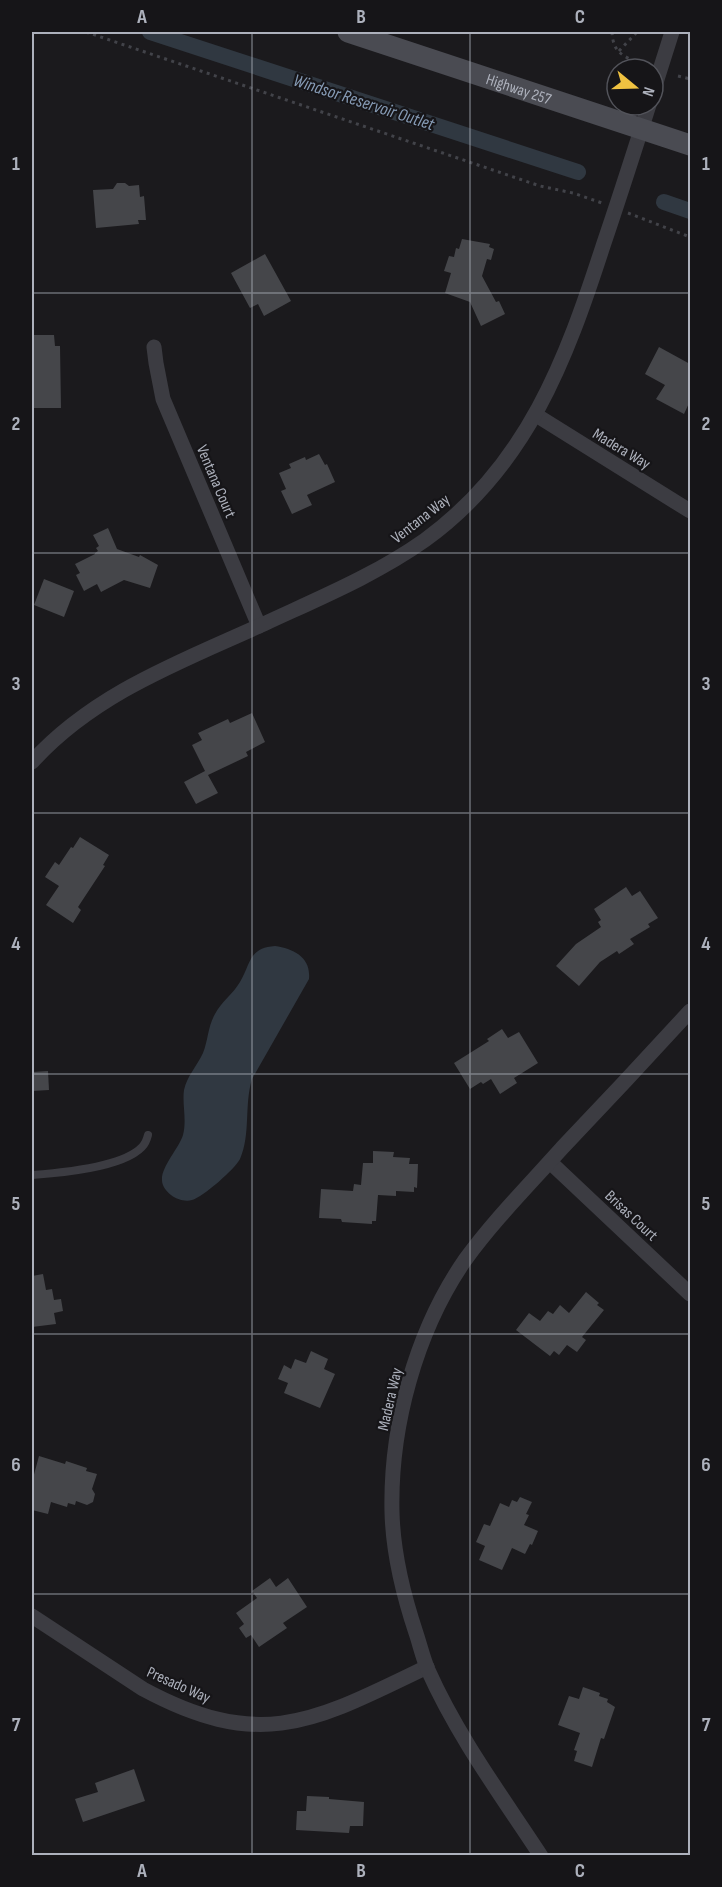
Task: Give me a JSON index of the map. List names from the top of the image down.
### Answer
{
  "streets": {
    "main road": ["Highway 257"],
    "street": [
      "Madera Way",
      "Ventana Court",
      "Ventana Way",
      "Brisas Court",
      "Presado Way"
    ]
  },
  "crossings": [
    ["Highway 257", "Ventana Way"],
    ["Madera Way", "Ventana Way"],
    ["Madera Way", "Brisas Court"],
    ["Madera Way", "Presado Way"],
    ["Ventana Court", "Ventana Way"]
  ],
  "water": ["Windsor Reservoir Outlet"],
  "north": "right",
  "grid": {
    "columns": ["A", "B", "C"],
    "rows": [
      "1",
      "2",
      "3",
      "4",
      "5",
      "6",
      "7"
    ]
  }
}
